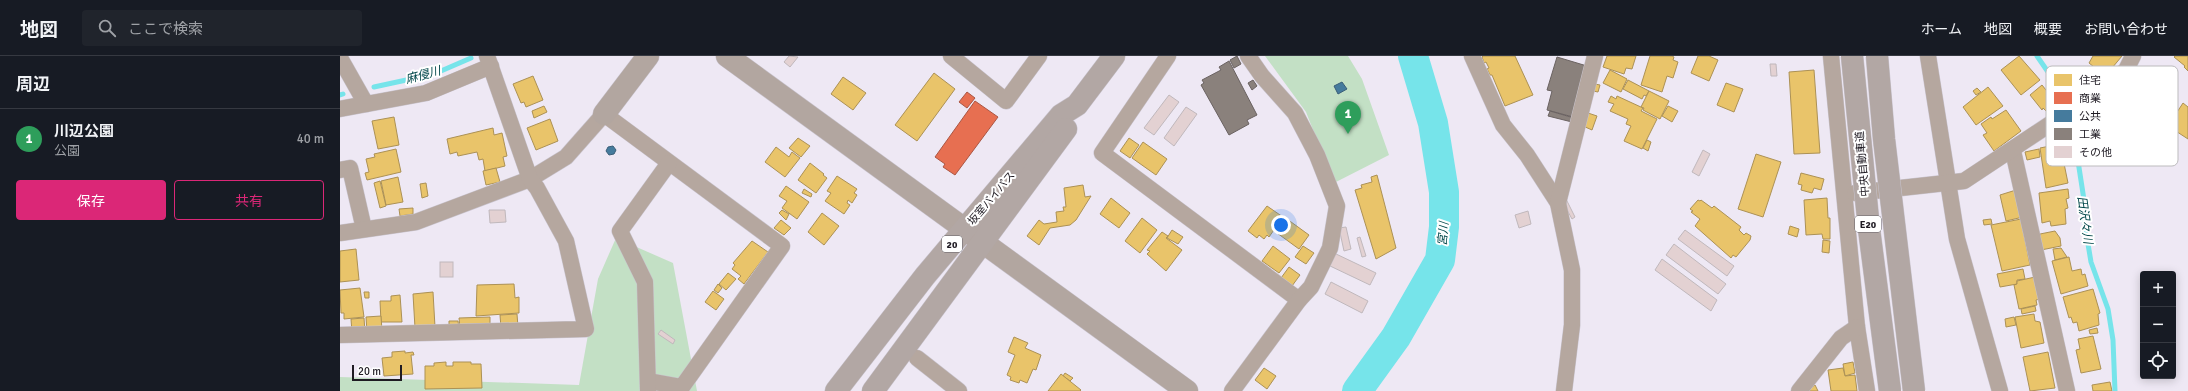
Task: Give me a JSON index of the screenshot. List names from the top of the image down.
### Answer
{
  "streets": {
    "highway": [
      "中央自動車道",
      "坂室バイパス",
      "E20",
      "20"
    ]
  },
  "water": ["麻侵川", "田沢々川", "宮川"],
  "legend": [
    "住宅",
    "商業",
    "公共",
    "工業",
    "その他"
  ],
  "scale_bar": "20 m",
  "page": {
    "header": "地図",
    "search": "ここで検索",
    "nav": [
      "ホーム",
      "地図",
      "概要",
      "お問い合わせ"
    ],
    "heading": "周辺",
    "pins": "1",
    "list": [
      {
        "mark": "1",
        "name": "川辺公園",
        "note": "公園",
        "value": "40 m"
      }
    ],
    "buttons": ["保存", "共有"],
    "map_buttons": ["+", "−"],
    "scale": "20 m"
  }
}
